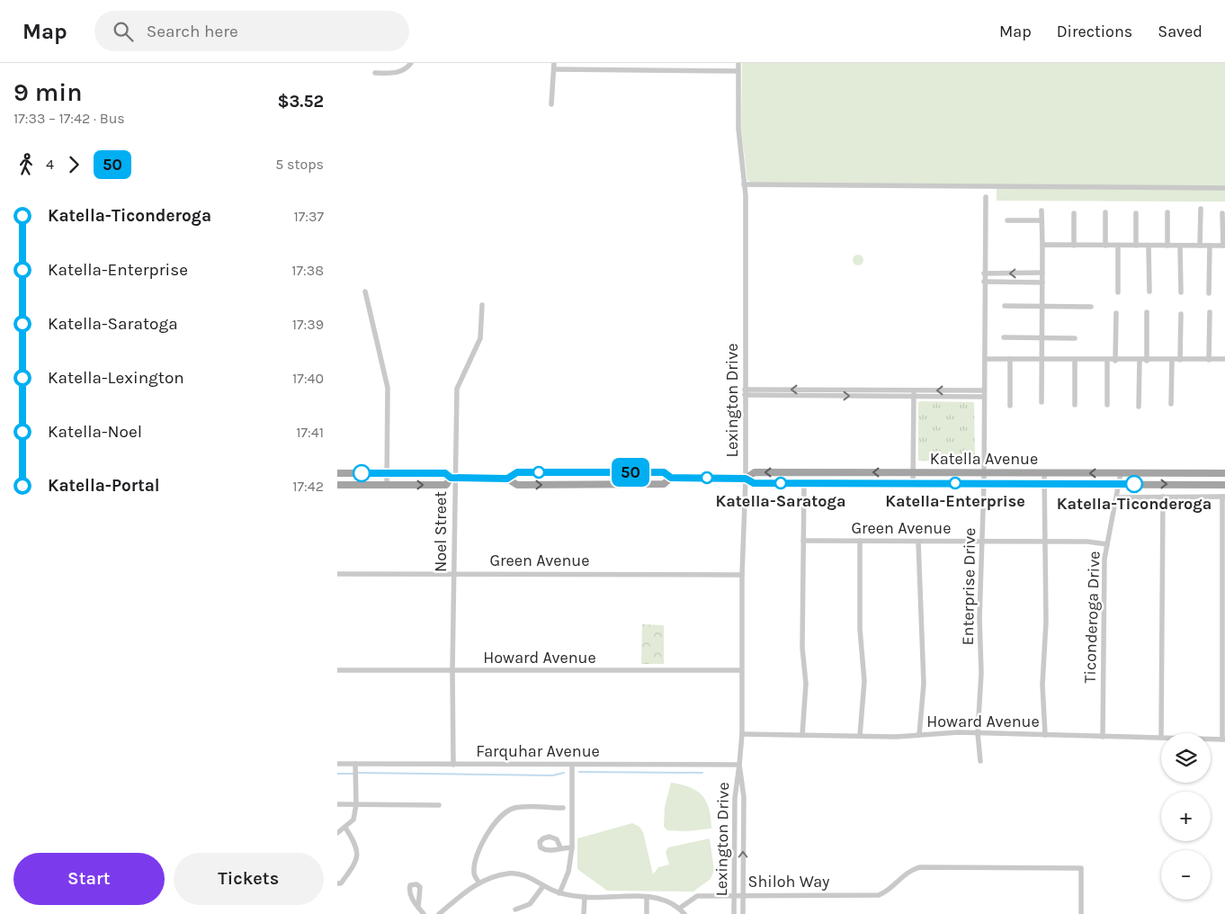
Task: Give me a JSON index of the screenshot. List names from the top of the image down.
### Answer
{
  "streets": {
    "main road": ["Katella Avenue"],
    "street": [
      "Lexington Drive",
      "Green Avenue",
      "Noel Street",
      "Enterprise Drive",
      "Ticonderoga Drive",
      "Howard Avenue",
      "Farquhar Avenue",
      "Shiloh Way"
    ]
  },
  "crossings": [
    ["Lexington Drive", "Katella Avenue"],
    ["Lexington Drive", "Green Avenue"],
    ["Lexington Drive", "Howard Avenue"],
    ["Lexington Drive", "Farquhar Avenue"],
    ["Lexington Drive", "Shiloh Way"],
    ["Katella Avenue", "Noel Street"],
    ["Katella Avenue", "Enterprise Drive"],
    ["Katella Avenue", "Ticonderoga Drive"],
    ["Green Avenue", "Noel Street"],
    ["Green Avenue", "Enterprise Drive"],
    ["Green Avenue", "Ticonderoga Drive"],
    ["Noel Street", "Howard Avenue"],
    ["Noel Street", "Farquhar Avenue"],
    ["Enterprise Drive", "Howard Avenue"],
    ["Ticonderoga Drive", "Howard Avenue"]
  ],
  "places": ["Katella-Saratoga", "Katella-Enterprise", "Katella-Ticonderoga"],
  "lines": ["bus line 50"],
  "page": {
    "header": "Map",
    "search": "Search here",
    "nav": ["Map", "Directions", "Saved"],
    "heading": ["9 min", "17:33 – 17:42 · Bus", "$3.52"],
    "on_map": "50",
    "legs": ["4", "50", "5 stops"],
    "list": [
      {
        "name": "Katella-Ticonderoga",
        "value": "17:37"
      },
      {
        "name": "Katella-Enterprise",
        "value": "17:38"
      },
      {
        "name": "Katella-Saratoga",
        "value": "17:39"
      },
      {
        "name": "Katella-Lexington",
        "value": "17:40"
      },
      {
        "name": "Katella-Noel",
        "value": "17:41"
      },
      {
        "name": "Katella-Portal",
        "value": "17:42"
      }
    ],
    "map_buttons": ["+", "−"],
    "buttons": ["Start", "Tickets"]
  }
}
